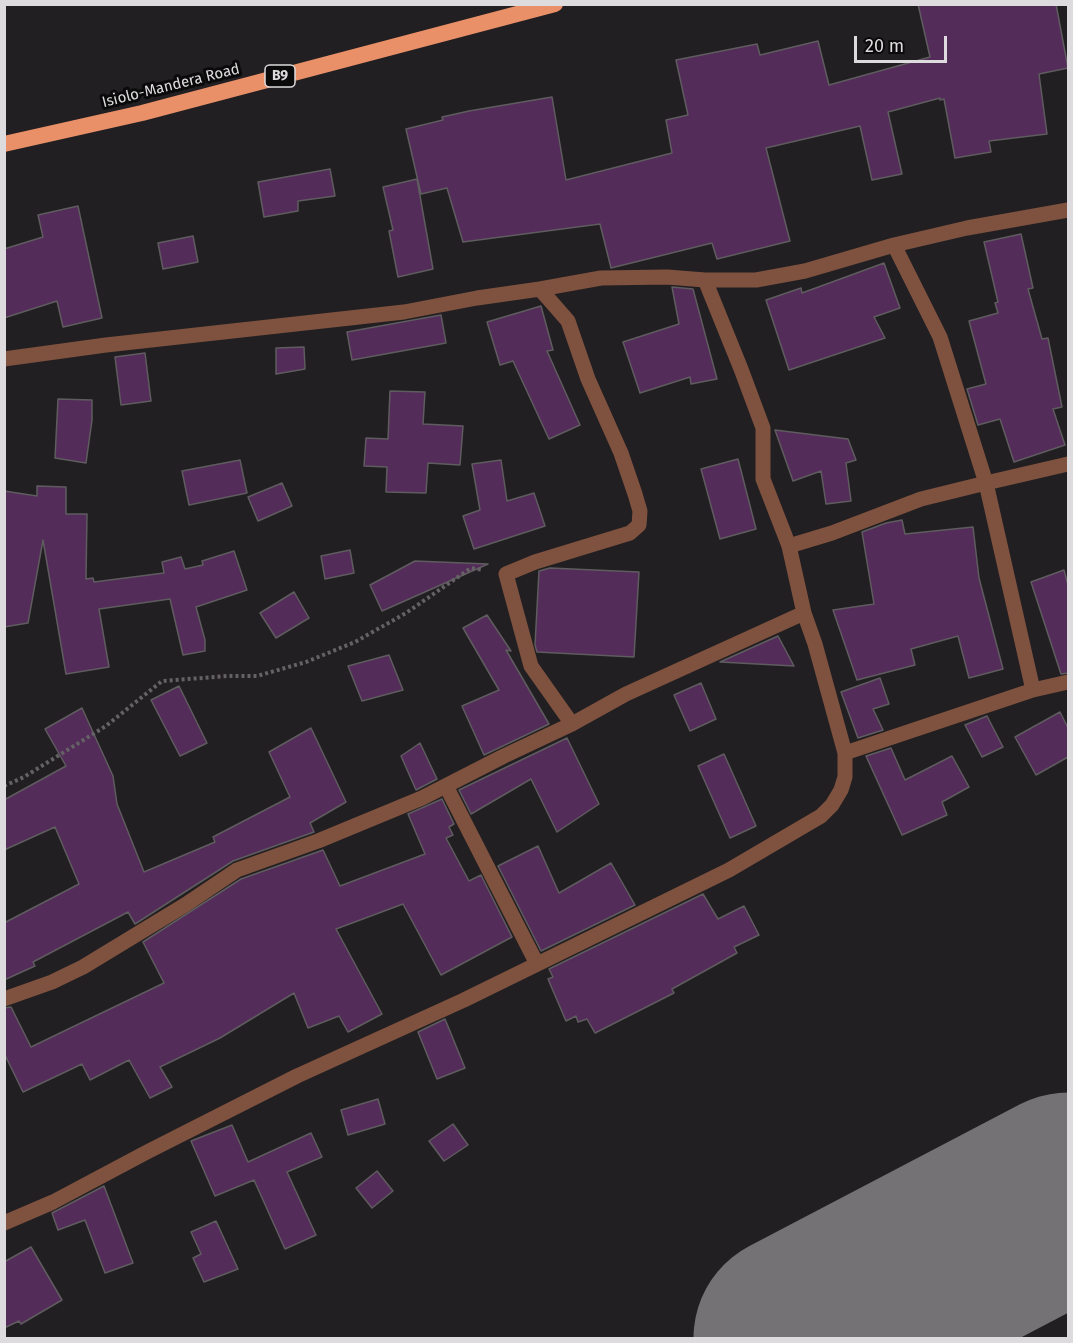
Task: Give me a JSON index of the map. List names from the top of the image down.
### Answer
{
  "streets": {
    "highway": ["B9", "Isiolo-Mandera Road"]
  },
  "scale_bar": "20 m"
}
